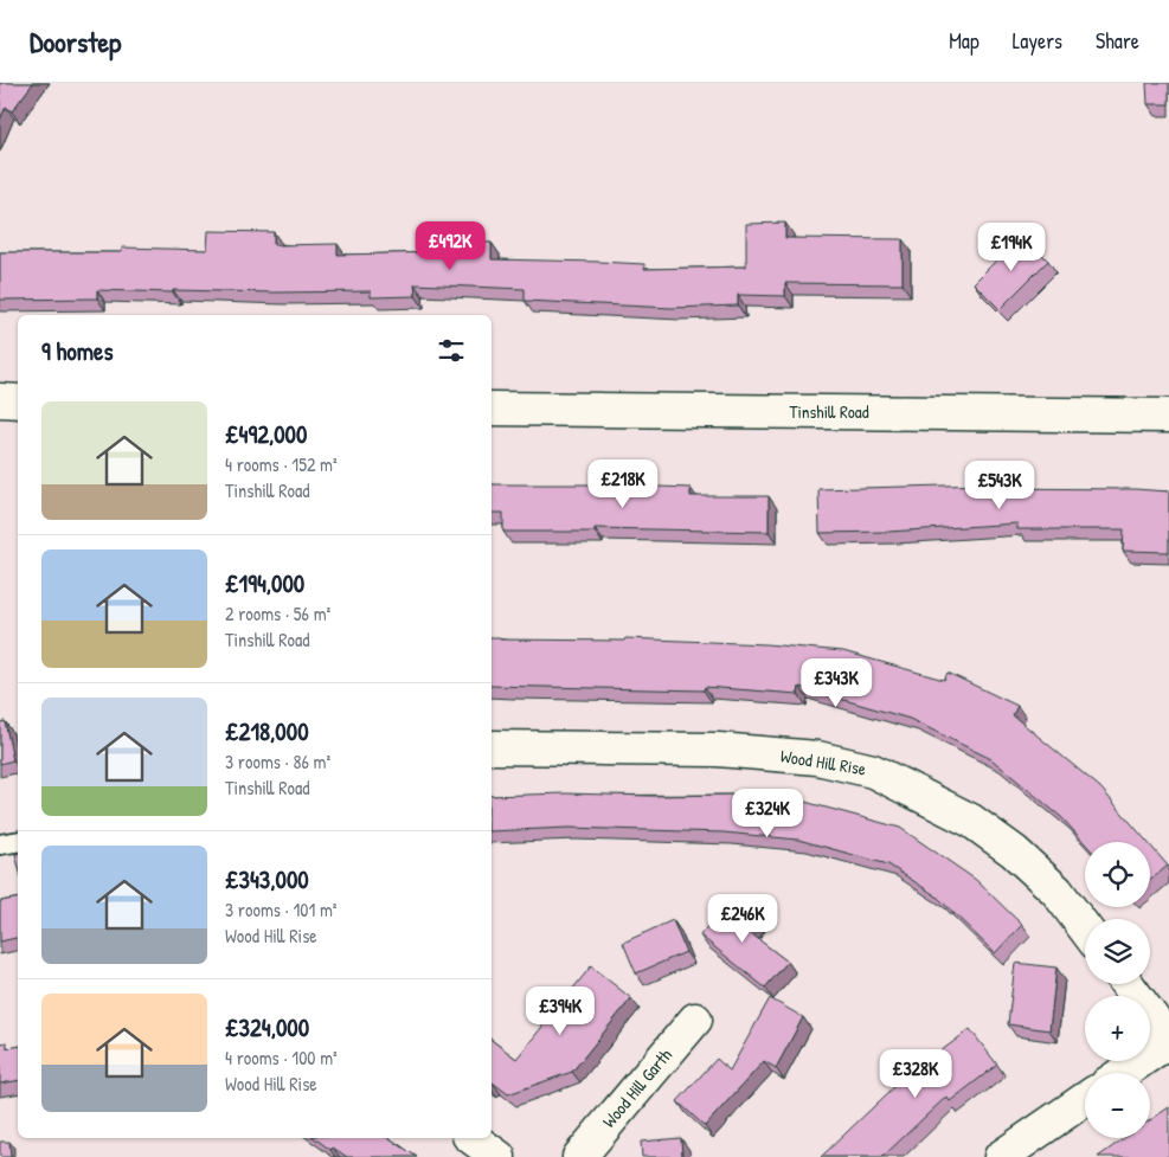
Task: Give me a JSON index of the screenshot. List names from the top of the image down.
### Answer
{
  "streets": {
    "street": ["Tinshill Road", "Wood Hill Rise", "Wood Hill Garth"]
  },
  "page": {
    "header": "Doorstep",
    "nav": ["Map", "Layers", "Share"],
    "price": [
      "£492K",
      "£194K",
      "£218K",
      "£543K",
      "£343K",
      "£324K",
      "£246K",
      "£394K",
      "£328K"
    ],
    "heading": "9 homes",
    "list": [
      {
        "name": "£492,000",
        "note": "4 rooms · 152 m² · Tinshill Road"
      },
      {
        "name": "£194,000",
        "note": "2 rooms · 56 m² · Tinshill Road"
      },
      {
        "name": "£218,000",
        "note": "3 rooms · 86 m² · Tinshill Road"
      },
      {
        "name": "£343,000",
        "note": "3 rooms · 101 m² · Wood Hill Rise"
      },
      {
        "name": "£324,000",
        "note": "4 rooms · 100 m² · Wood Hill Rise"
      }
    ],
    "map_buttons": ["+", "−"]
  }
}
